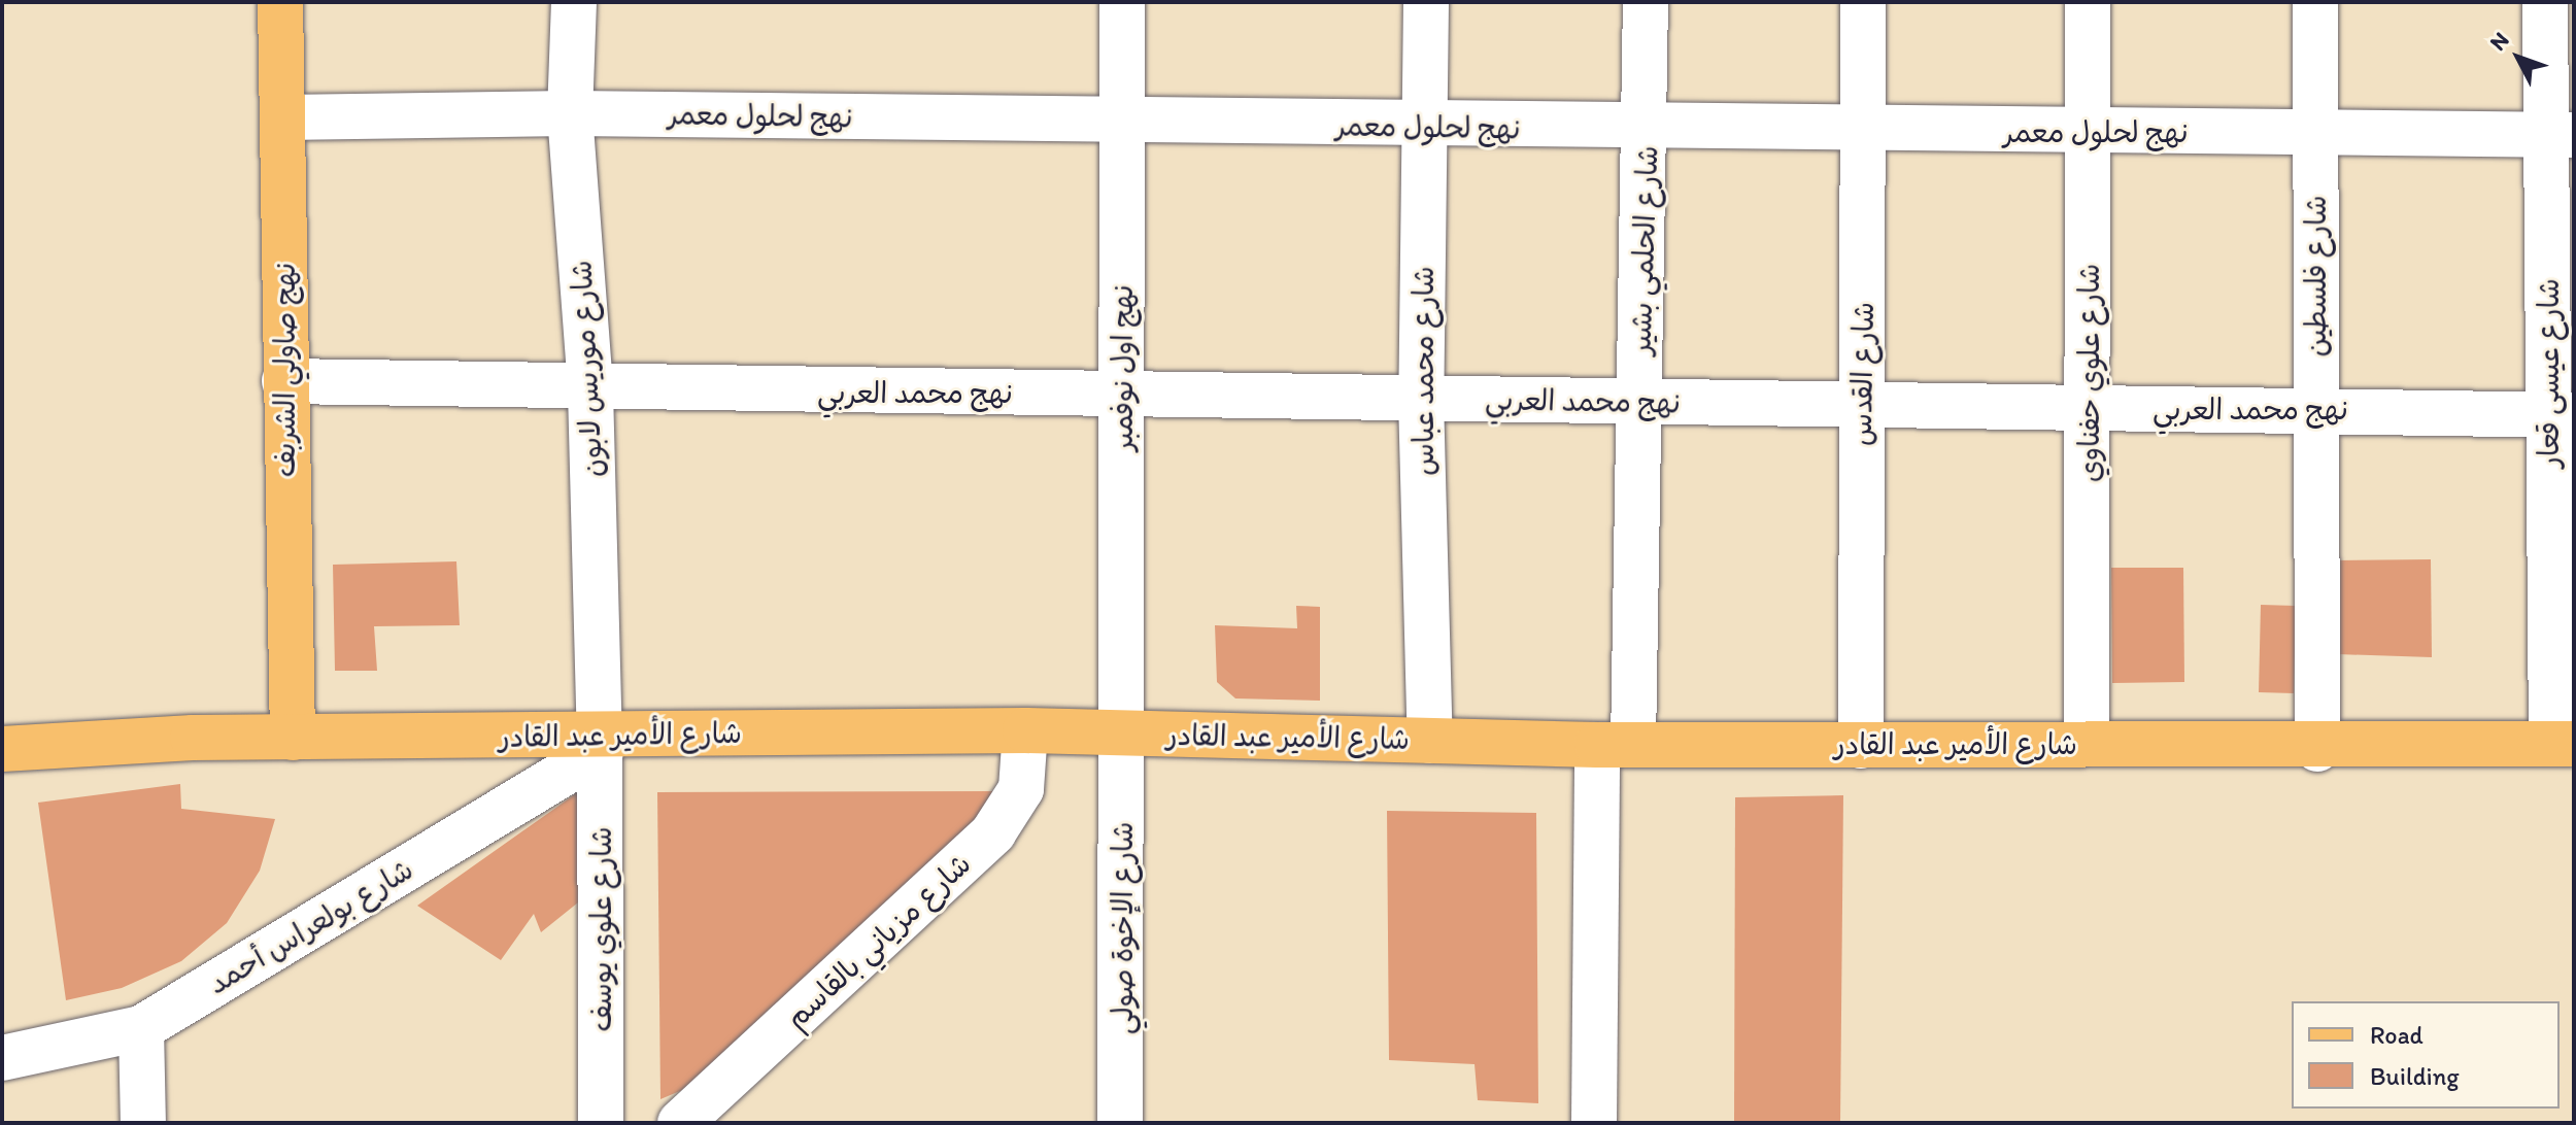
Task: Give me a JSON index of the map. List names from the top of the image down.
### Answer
{
  "streets": {
    "main road": ["نهج صاولي الشربف", "شارع الأمير عبد القادر"],
    "street": [
      "نهج لحلول معمر",
      "شارع الحلمي بشير",
      "شارع فلسطين",
      "نهج اول نوفمبر",
      "شارع موريس لابون",
      "شارع محمد عباس",
      "شارع علوي حفناوي",
      "شارع عيسى قعار",
      "شارع القدس",
      "نهج محمد العربي",
      "شارع بولعراس أحمد",
      "شارع الإخوة صولي",
      "شارع علوي يوسف",
      "شارع مزياني بالقاسم"
    ]
  },
  "crossings": [
    ["نهج لحلول معمر", "شارع الحلمي بشير"],
    ["نهج لحلول معمر", "شارع فلسطين"],
    ["نهج لحلول معمر", "نهج اول نوفمبر"],
    ["نهج لحلول معمر", "شارع موريس لابون"],
    ["نهج لحلول معمر", "نهج صاولي الشربف"],
    ["نهج لحلول معمر", "شارع محمد عباس"],
    ["نهج لحلول معمر", "شارع علوي حفناوي"],
    ["نهج لحلول معمر", "شارع عيسى قعار"],
    ["نهج لحلول معمر", "شارع القدس"],
    ["شارع الحلمي بشير", "نهج محمد العربي"],
    ["شارع الحلمي بشير", "شارع الأمير عبد القادر"],
    ["شارع فلسطين", "نهج محمد العربي"],
    ["شارع فلسطين", "شارع الأمير عبد القادر"],
    ["نهج اول نوفمبر", "نهج محمد العربي"],
    ["نهج اول نوفمبر", "شارع الأمير عبد القادر"],
    ["نهج اول نوفمبر", "شارع الإخوة صولي"],
    ["شارع موريس لابون", "نهج محمد العربي"],
    ["شارع موريس لابون", "شارع الأمير عبد القادر"],
    ["شارع موريس لابون", "شارع بولعراس أحمد"],
    ["شارع موريس لابون", "شارع علوي يوسف"],
    ["نهج صاولي الشربف", "نهج محمد العربي"],
    ["نهج صاولي الشربف", "شارع الأمير عبد القادر"],
    ["شارع محمد عباس", "نهج محمد العربي"],
    ["شارع محمد عباس", "شارع الأمير عبد القادر"],
    ["شارع علوي حفناوي", "نهج محمد العربي"],
    ["شارع علوي حفناوي", "شارع الأمير عبد القادر"],
    ["شارع عيسى قعار", "نهج محمد العربي"],
    ["شارع عيسى قعار", "شارع الأمير عبد القادر"],
    ["شارع القدس", "نهج محمد العربي"],
    ["شارع القدس", "شارع الأمير عبد القادر"],
    ["شارع الأمير عبد القادر", "شارع بولعراس أحمد"],
    ["شارع الأمير عبد القادر", "شارع الإخوة صولي"],
    ["شارع الأمير عبد القادر", "شارع علوي يوسف"],
    ["شارع الأمير عبد القادر", "شارع مزياني بالقاسم"],
    ["شارع بولعراس أحمد", "شارع علوي يوسف"]
  ],
  "legend": ["Road", "Building"],
  "north": "top left"
}
